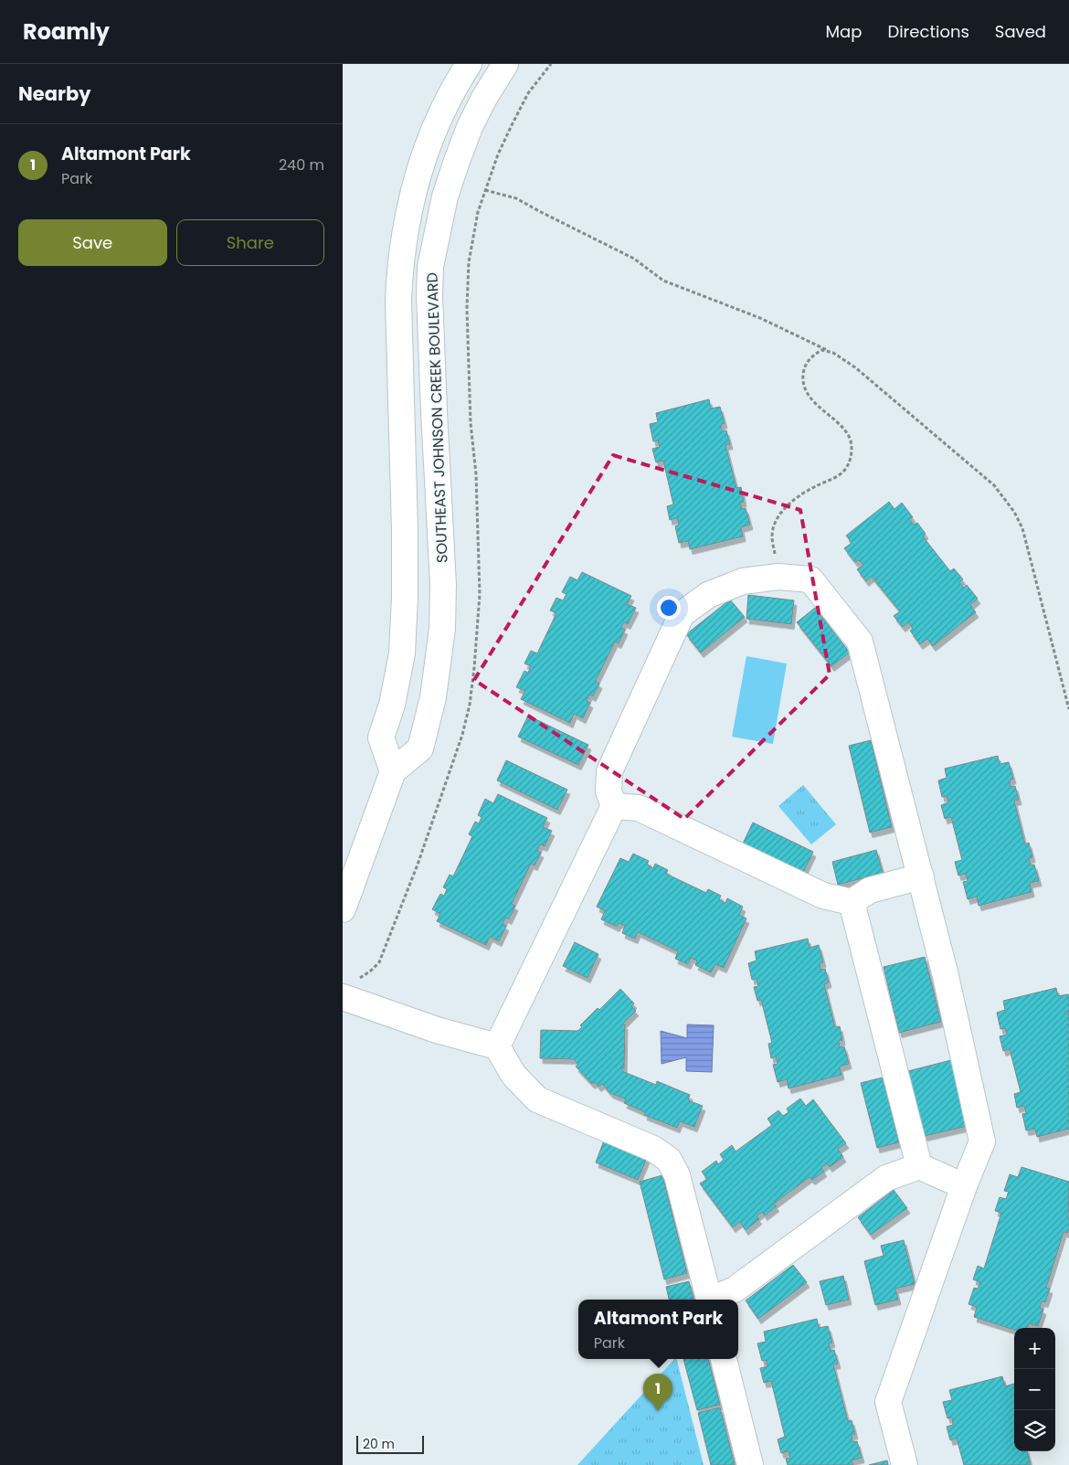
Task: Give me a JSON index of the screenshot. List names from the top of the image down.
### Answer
{
  "streets": {
    "street": ["SOUTHEAST JOHNSON CREEK BOULEVARD"]
  },
  "scale_bar": "20 m",
  "page": {
    "header": "Roamly",
    "nav": ["Map", "Directions", "Saved"],
    "heading": "Nearby",
    "list": [
      {
        "mark": "1",
        "name": "Altamont Park",
        "note": "Park",
        "value": "240 m"
      }
    ],
    "buttons": ["Save", "Share"],
    "popup": ["Altamont Park", "Park"],
    "map_buttons": ["+", "−"],
    "pins": "1",
    "scale": "20 m"
  }
}
